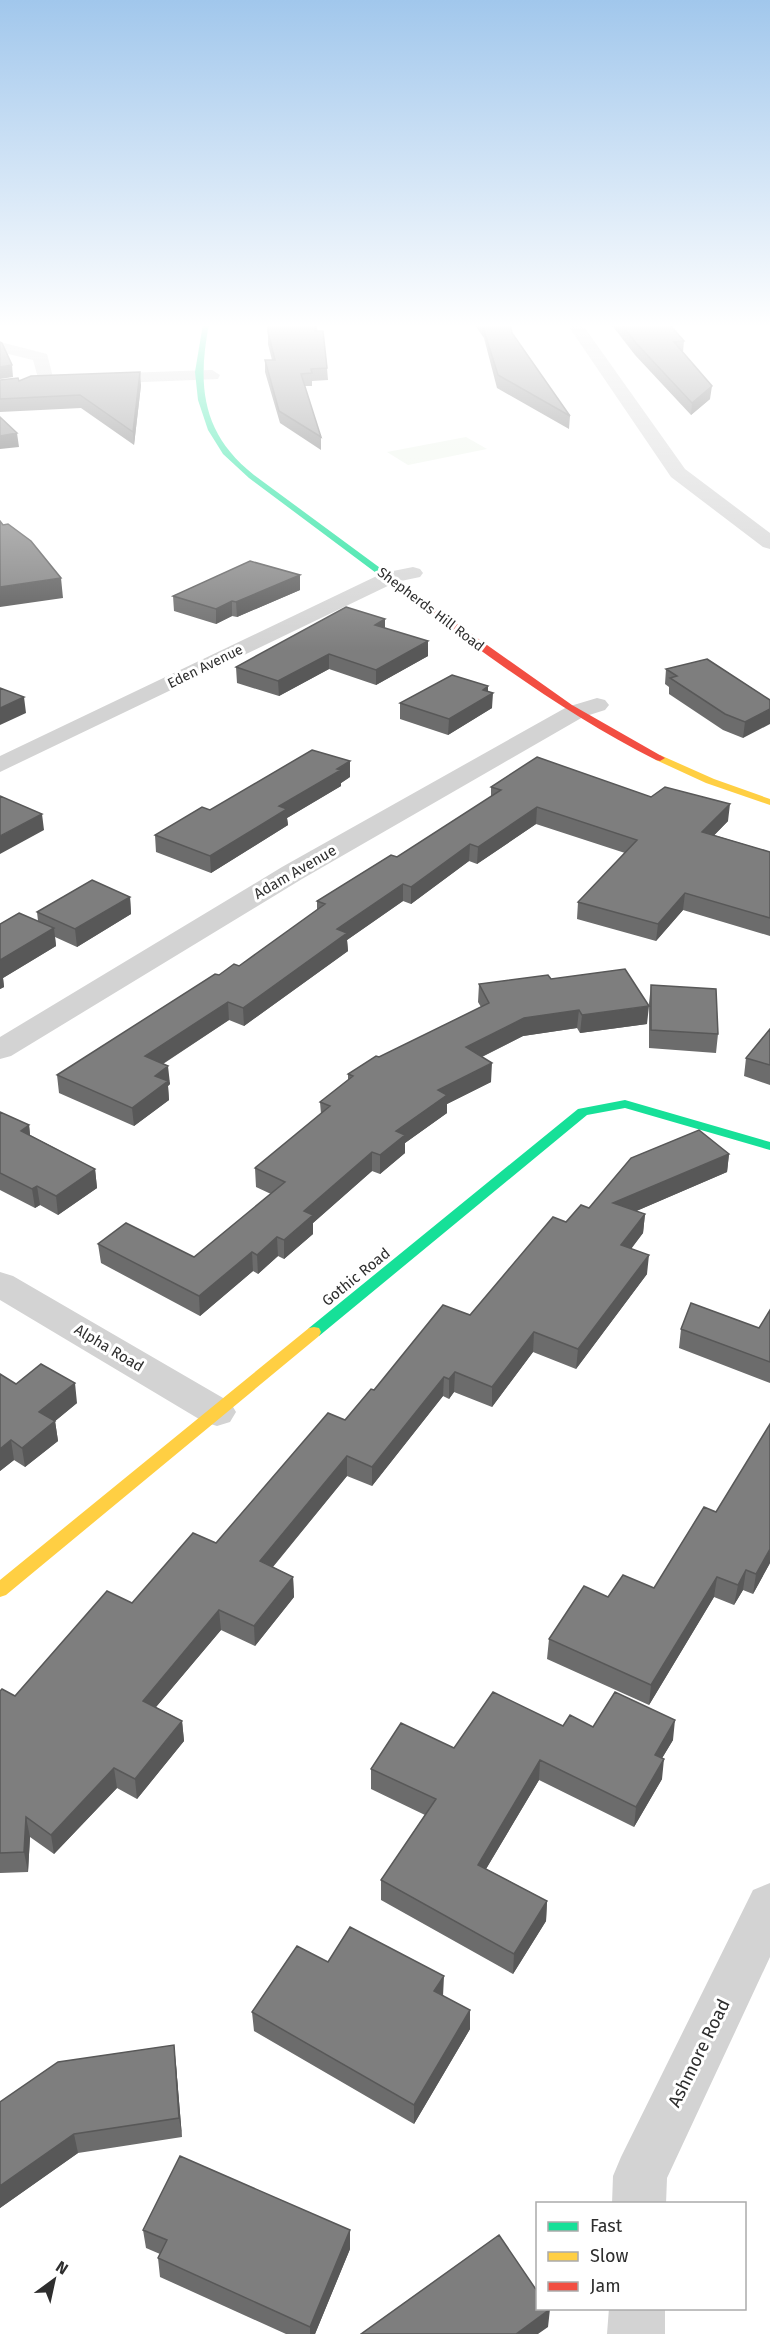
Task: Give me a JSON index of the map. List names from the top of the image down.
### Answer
{
  "streets": {
    "main road": ["Shepherds Hill Road", "Gothic Road"],
    "street": [
      "Eden Avenue",
      "Adam Avenue",
      "Alpha Road",
      "Ashmore Road"
    ]
  },
  "crossings": [
    ["Shepherds Hill Road", "Eden Avenue"],
    ["Shepherds Hill Road", "Adam Avenue"],
    ["Gothic Road", "Alpha Road"]
  ],
  "legend": ["Fast", "Slow", "Jam"],
  "north": "top right"
}
